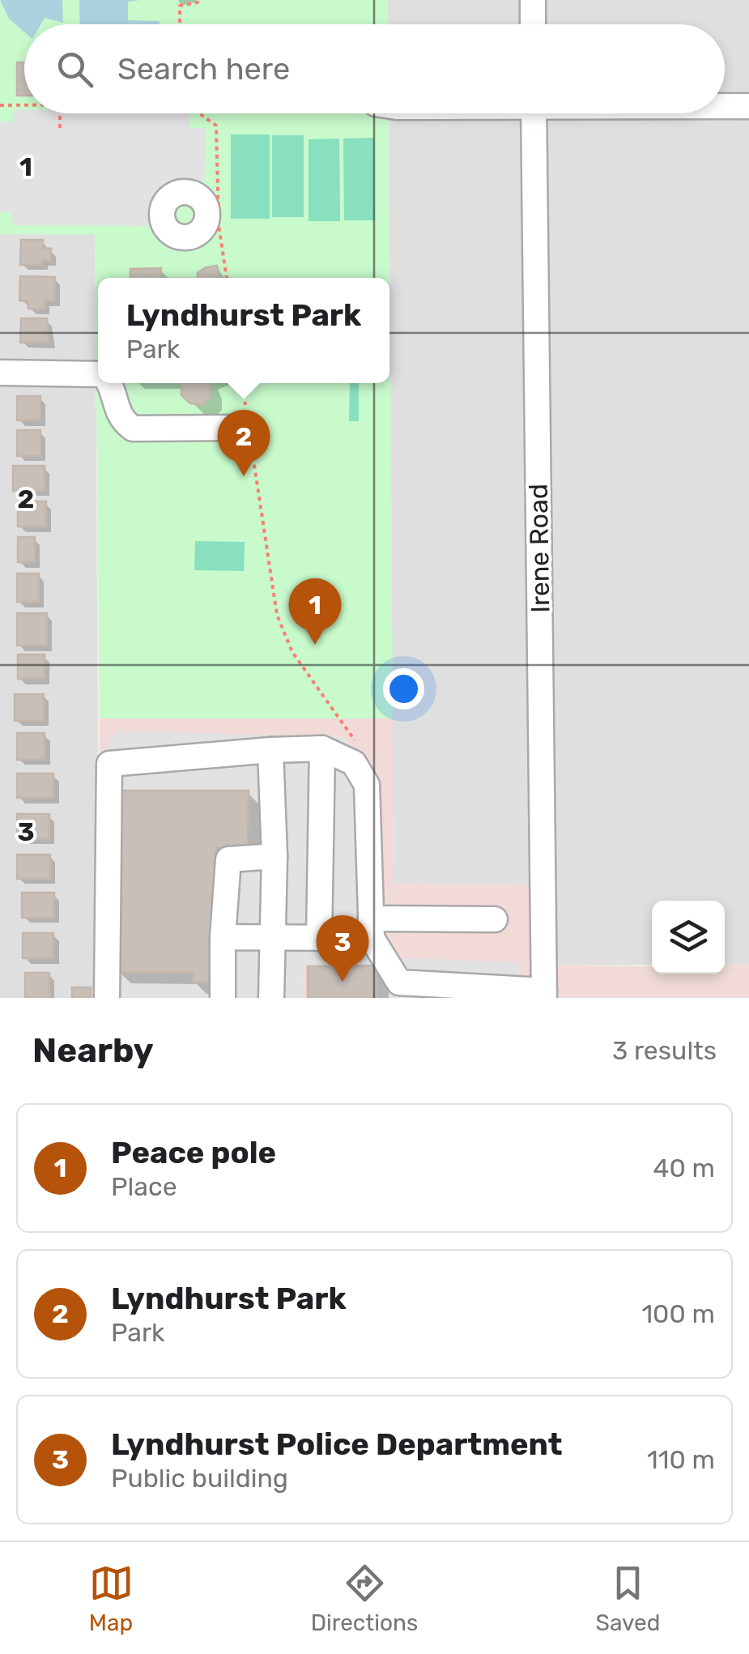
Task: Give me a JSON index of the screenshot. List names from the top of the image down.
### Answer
{
  "streets": {
    "street": ["Irene Road"]
  },
  "page": {
    "search": "Search here",
    "popup": ["Lyndhurst Park", "Park"],
    "pins": ["2", "1", "3"],
    "heading": ["Nearby", "3 results"],
    "list": [
      {
        "mark": "1",
        "name": "Peace pole",
        "note": "Place",
        "value": "40 m"
      },
      {
        "mark": "2",
        "name": "Lyndhurst Park",
        "note": "Park",
        "value": "100 m"
      },
      {
        "mark": "3",
        "name": "Lyndhurst Police Department",
        "note": "Public building",
        "value": "110 m"
      }
    ],
    "nav": ["Map", "Directions", "Saved"]
  },
  "grid": {
    "rows": ["1", "2", "3"]
  }
}
